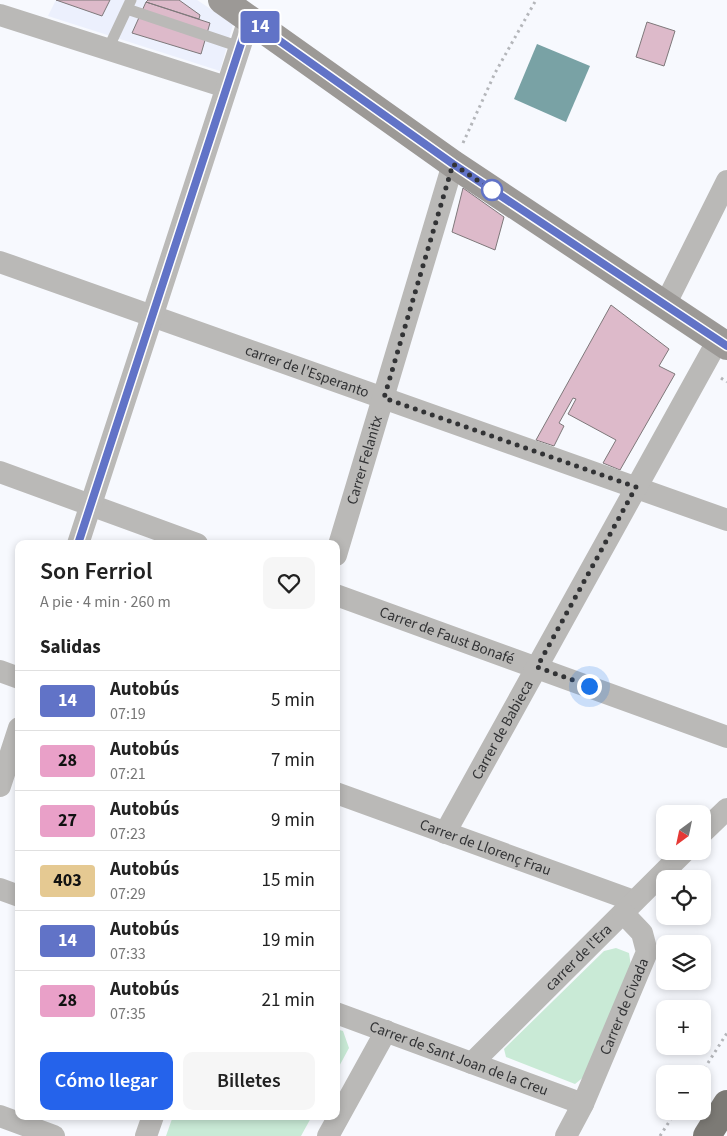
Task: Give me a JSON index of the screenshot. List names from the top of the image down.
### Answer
{
  "streets": {
    "street": [
      "carrer de l'Esperanto",
      "Carrer Felanitx",
      "Carrer de Faust Bonafé",
      "Carrer de Babieca",
      "Carrer de Llorenç Frau",
      "carrer de l'Era",
      "Carrer de Civada",
      "Carrer de Sant Joan de la Creu"
    ]
  },
  "crossings": [
    ["carrer de l'Esperanto", "Carrer Felanitx"],
    ["carrer de l'Esperanto", "Carrer de Babieca"],
    ["Carrer de Faust Bonafé", "Carrer de Babieca"],
    ["Carrer de Babieca", "Carrer de Llorenç Frau"],
    ["Carrer de Llorenç Frau", "carrer de l'Era"],
    ["Carrer de Llorenç Frau", "Carrer de Civada"],
    ["carrer de l'Era", "Carrer de Civada"],
    ["carrer de l'Era", "Carrer de Sant Joan de la Creu"],
    ["Carrer de Civada", "Carrer de Sant Joan de la Creu"]
  ],
  "lines": ["bus line 14"],
  "north": "bottom left",
  "page": {
    "on_map": "14",
    "heading": [
      ["Son Ferriol", "A pie · 4 min · 260 m"],
      "Salidas"
    ],
    "list": [
      {
        "mark": "14",
        "name": "Autobús",
        "note": "07:19",
        "value": "5 min"
      },
      {
        "mark": "28",
        "name": "Autobús",
        "note": "07:21",
        "value": "7 min"
      },
      {
        "mark": "27",
        "name": "Autobús",
        "note": "07:23",
        "value": "9 min"
      },
      {
        "mark": "403",
        "name": "Autobús",
        "note": "07:29",
        "value": "15 min"
      },
      {
        "mark": "14",
        "name": "Autobús",
        "note": "07:33",
        "value": "19 min"
      },
      {
        "mark": "28",
        "name": "Autobús",
        "note": "07:35",
        "value": "21 min"
      }
    ],
    "map_buttons": ["+", "−"],
    "buttons": ["Cómo llegar", "Billetes"]
  }
}
